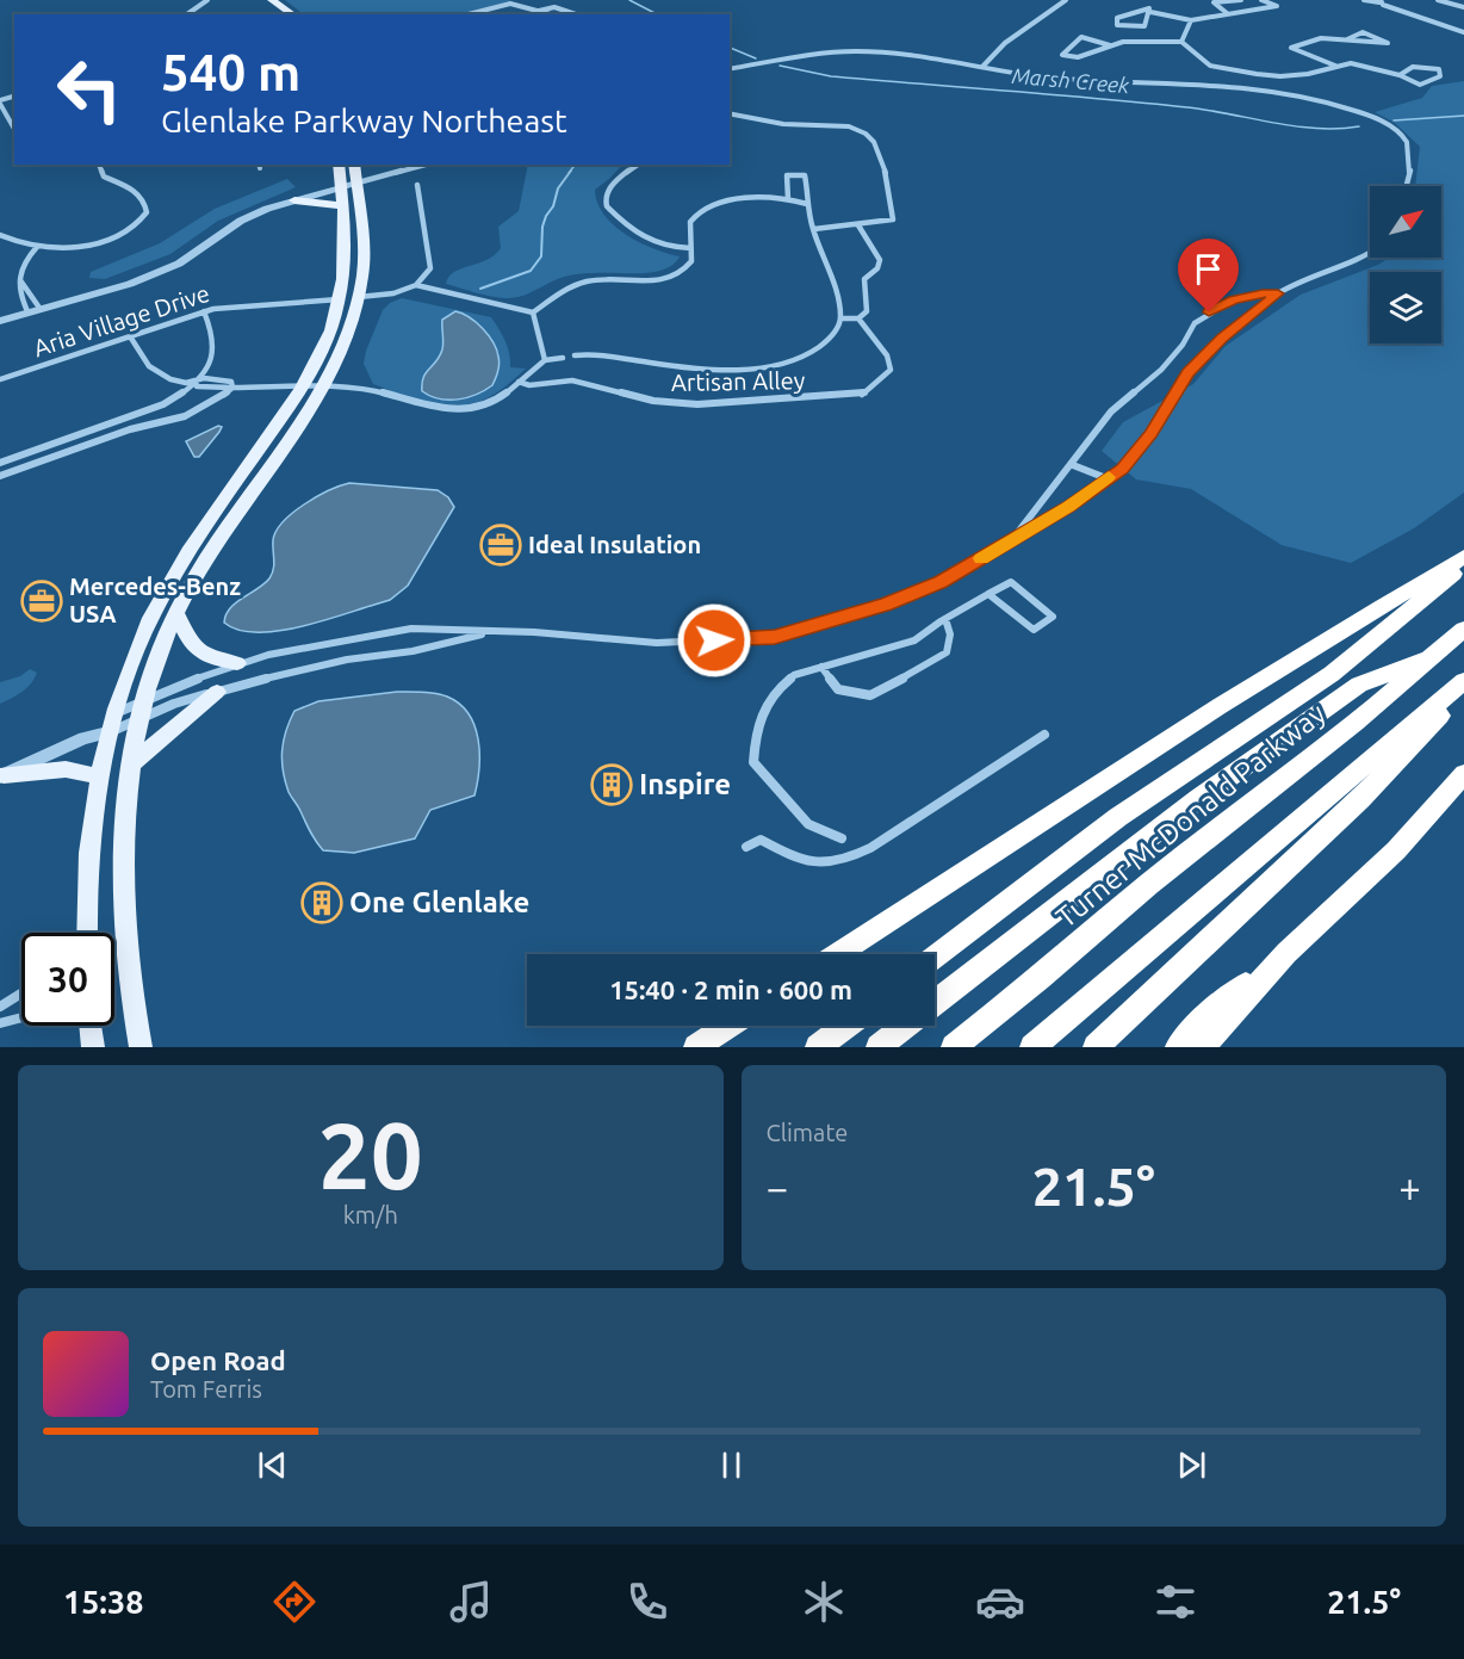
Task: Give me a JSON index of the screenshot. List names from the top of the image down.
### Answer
{
  "streets": {
    "highway": ["Turner McDonald Parkway"],
    "street": ["Aria Village Drive", "Artisan Alley"]
  },
  "water": ["Marsh Creek"],
  "places": {
    "office": ["Ideal Insulation", "Mercedes-Benz USA"],
    "building": ["Inspire", "One Glenlake"]
  },
  "north": "top right",
  "page": {
    "turn": ["540 m", "Glenlake Parkway Northeast"],
    "limit": "30",
    "trip": "15:40 · 2 min · 600 m",
    "tile": [
      ["20", "km/h"],
      "Climate"
    ],
    "heat": ["−", "21.5°", "+"],
    "song": ["Open Road", "Tom Ferris"],
    "tabs": ["15:38", "21.5°"]
  }
}
